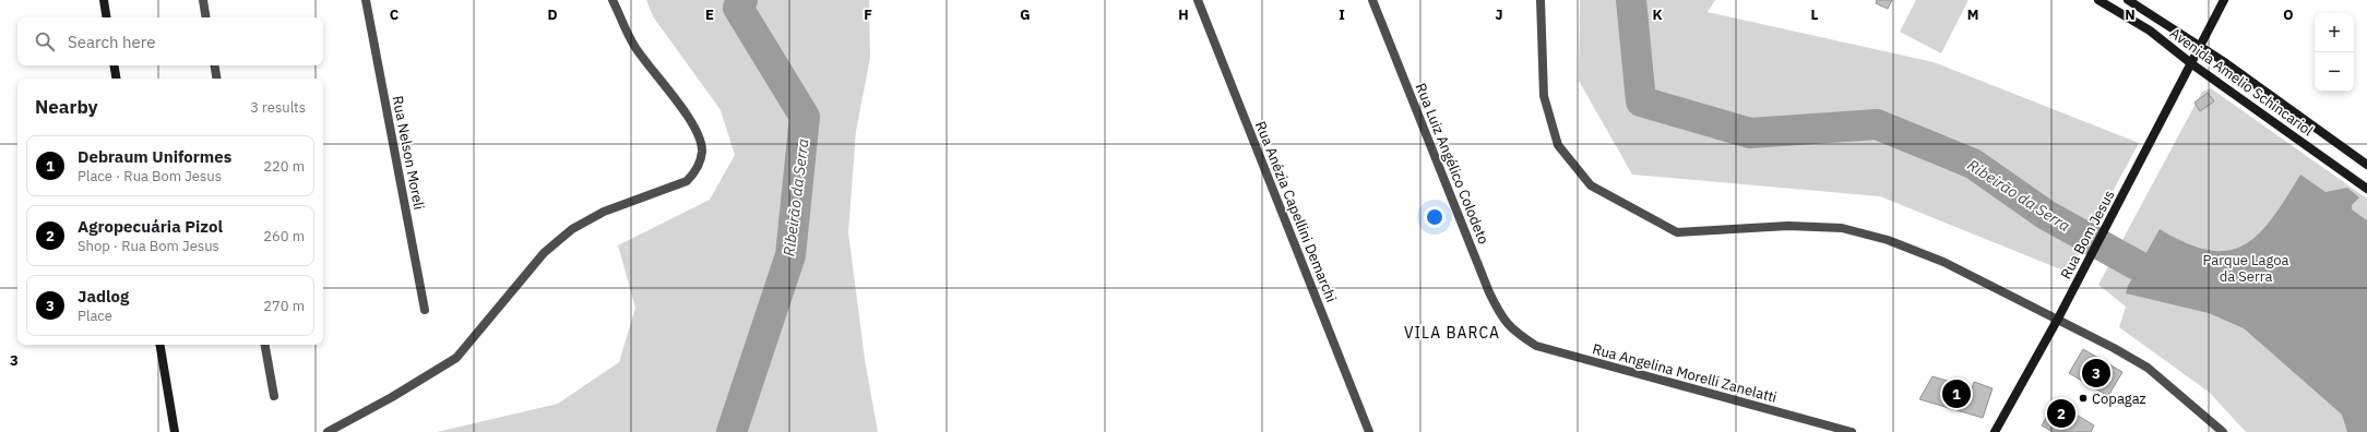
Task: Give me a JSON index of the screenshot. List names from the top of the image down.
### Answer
{
  "streets": {
    "main road": ["Avenida Amelio Schincariol", "Rua Bom Jesus"],
    "street": [
      "Rua Nelson Moreli",
      "Rua Luiz Angélico Colodeto",
      "Rua Anézia Capellini Demarchi",
      "Rua Angelina Morelli Zanelatti"
    ]
  },
  "crossings": [
    ["Avenida Amelio Schincariol", "Rua Bom Jesus"],
    ["Rua Luiz Angélico Colodeto", "Rua Angelina Morelli Zanelatti"]
  ],
  "districts": ["VILA BARCA"],
  "water": ["Ribeirão da Serra"],
  "parks": ["Parque Lagoa da Serra"],
  "places": ["Copagaz"],
  "page": {
    "map_buttons": ["+", "−"],
    "search": "Search here",
    "heading": ["Nearby", "3 results"],
    "list": [
      {
        "mark": "1",
        "name": "Debraum Uniformes",
        "note": "Place · Rua Bom Jesus",
        "value": "220 m"
      },
      {
        "mark": "2",
        "name": "Agropecuária Pizol",
        "note": "Shop · Rua Bom Jesus",
        "value": "260 m"
      },
      {
        "mark": "3",
        "name": "Jadlog",
        "note": "Place",
        "value": "270 m"
      }
    ],
    "pins": ["3", "1", "2"]
  },
  "grid": {
    "columns": [
      "C",
      "D",
      "E",
      "F",
      "G",
      "H",
      "I",
      "J",
      "K",
      "L",
      "M",
      "N",
      "O"
    ],
    "rows": ["3"]
  }
}
